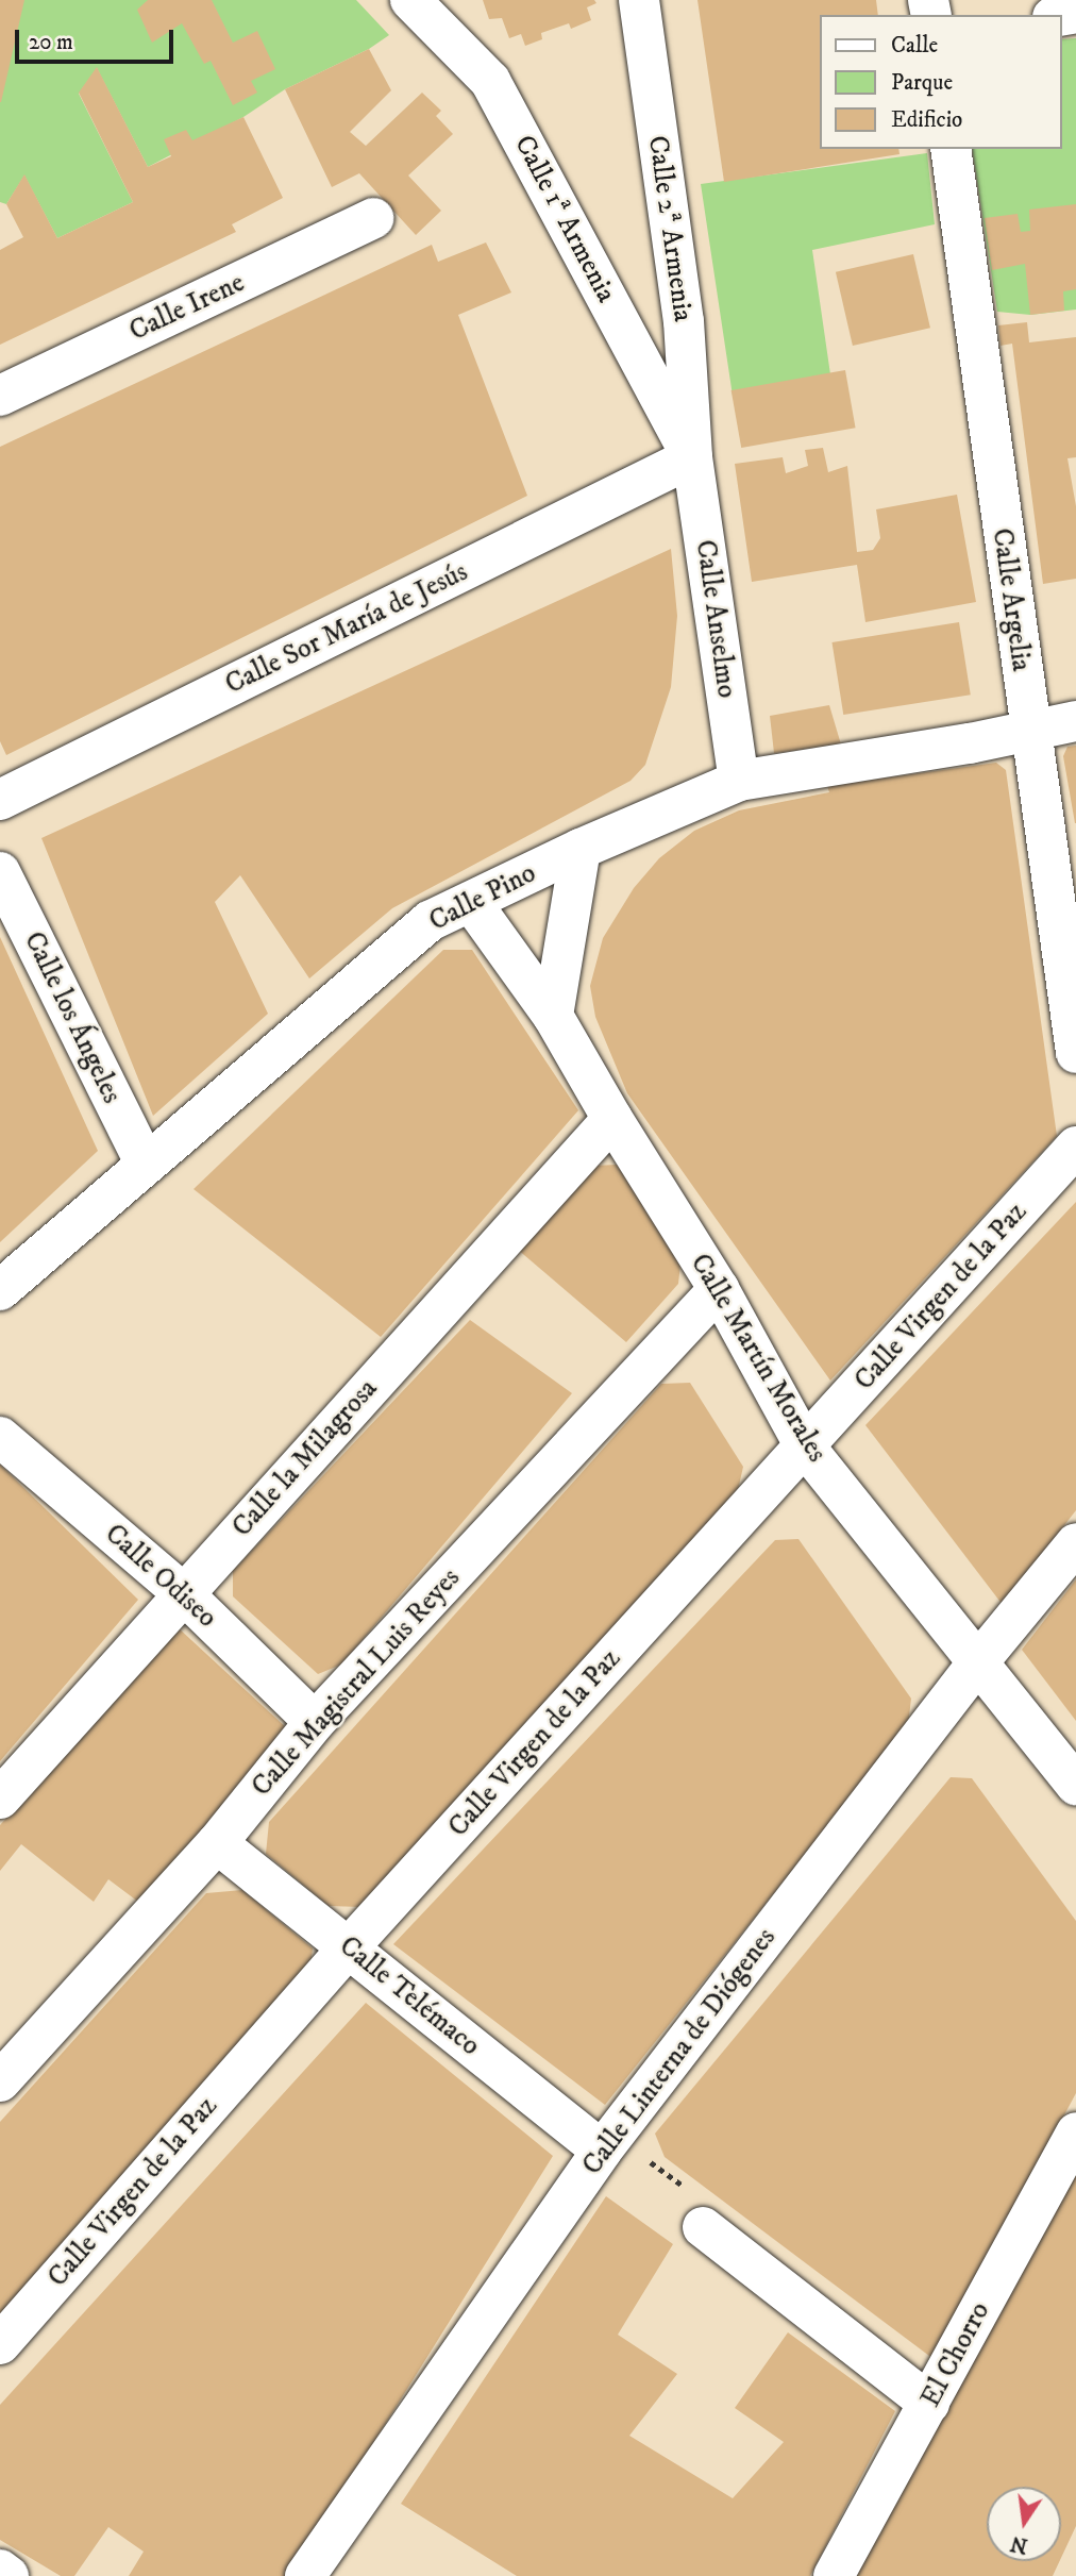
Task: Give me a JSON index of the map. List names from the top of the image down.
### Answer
{
  "streets": {
    "street": [
      "Calle 1ª Armenia",
      "Calle 2ª Armenia",
      "Calle Irene",
      "Calle Argelia",
      "Calle Anselmo",
      "Calle Sor María de Jesús",
      "Calle Pino",
      "Calle los Ángeles",
      "Calle Virgen de la Paz",
      "Calle Martín Morales",
      "Calle la Milagrosa",
      "Calle Odiseo",
      "Calle Magistral Luis Reyes",
      "Calle Telémaco",
      "Calle Linterna de Diógenes",
      "El Chorro"
    ]
  },
  "crossings": [
    ["Calle 1ª Armenia", "Calle 2ª Armenia"],
    ["Calle 1ª Armenia", "Calle Anselmo"],
    ["Calle 1ª Armenia", "Calle Sor María de Jesús"],
    ["Calle 2ª Armenia", "Calle Anselmo"],
    ["Calle 2ª Armenia", "Calle Sor María de Jesús"],
    ["Calle Argelia", "Calle Pino"],
    ["Calle Anselmo", "Calle Sor María de Jesús"],
    ["Calle Anselmo", "Calle Pino"],
    ["Calle Pino", "Calle los Ángeles"],
    ["Calle Pino", "Calle Martín Morales"],
    ["Calle Virgen de la Paz", "Calle Martín Morales"],
    ["Calle Virgen de la Paz", "Calle Telémaco"],
    ["Calle Martín Morales", "Calle la Milagrosa"],
    ["Calle Martín Morales", "Calle Magistral Luis Reyes"],
    ["Calle Martín Morales", "Calle Linterna de Diógenes"],
    ["Calle la Milagrosa", "Calle Odiseo"],
    ["Calle Odiseo", "Calle Magistral Luis Reyes"],
    ["Calle Magistral Luis Reyes", "Calle Telémaco"],
    ["Calle Telémaco", "Calle Linterna de Diógenes"]
  ],
  "legend": ["Calle", "Parque", "Edificio"],
  "scale_bar": "20 m",
  "north": "bottom"
}
